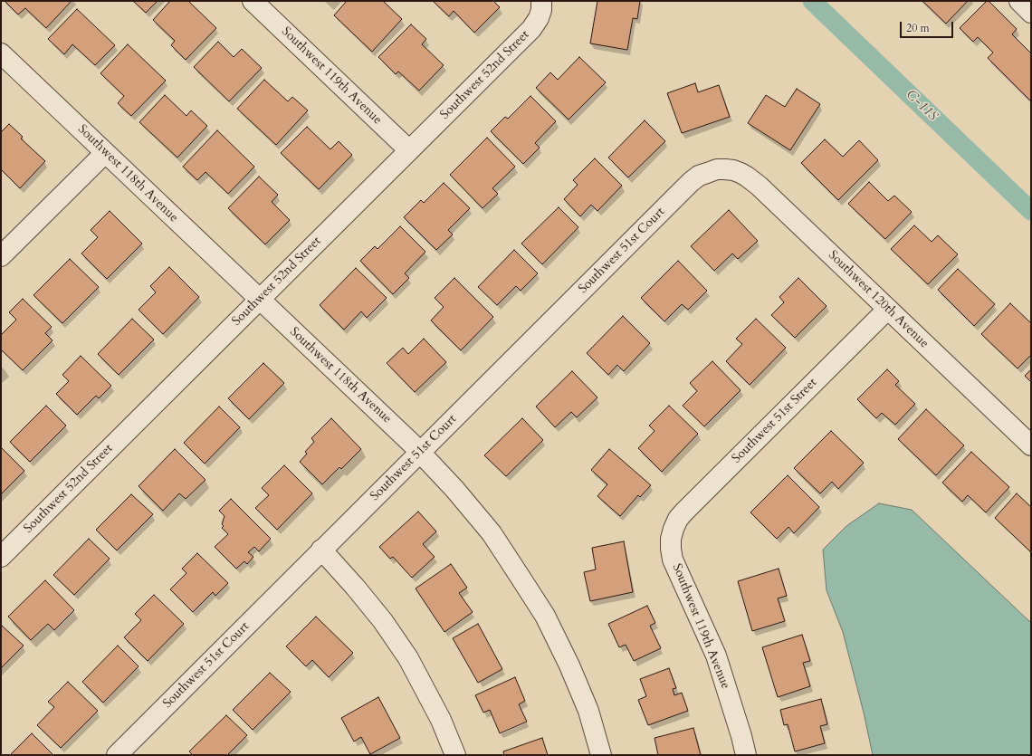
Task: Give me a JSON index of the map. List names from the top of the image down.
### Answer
{
  "streets": {
    "street": [
      "Southwest 52nd Street",
      "Southwest 119th Avenue",
      "Southwest 118th Avenue",
      "Southwest 51st Court",
      "Southwest 120th Avenue",
      "Southwest 51st Street"
    ]
  },
  "crossings": [
    ["Southwest 52nd Street", "Southwest 119th Avenue"],
    ["Southwest 52nd Street", "Southwest 118th Avenue"],
    ["Southwest 119th Avenue", "Southwest 51st Street"],
    ["Southwest 118th Avenue", "Southwest 51st Court"],
    ["Southwest 51st Court", "Southwest 120th Avenue"],
    ["Southwest 120th Avenue", "Southwest 51st Street"]
  ],
  "water": ["C-11S"],
  "scale_bar": "20 m"
}
